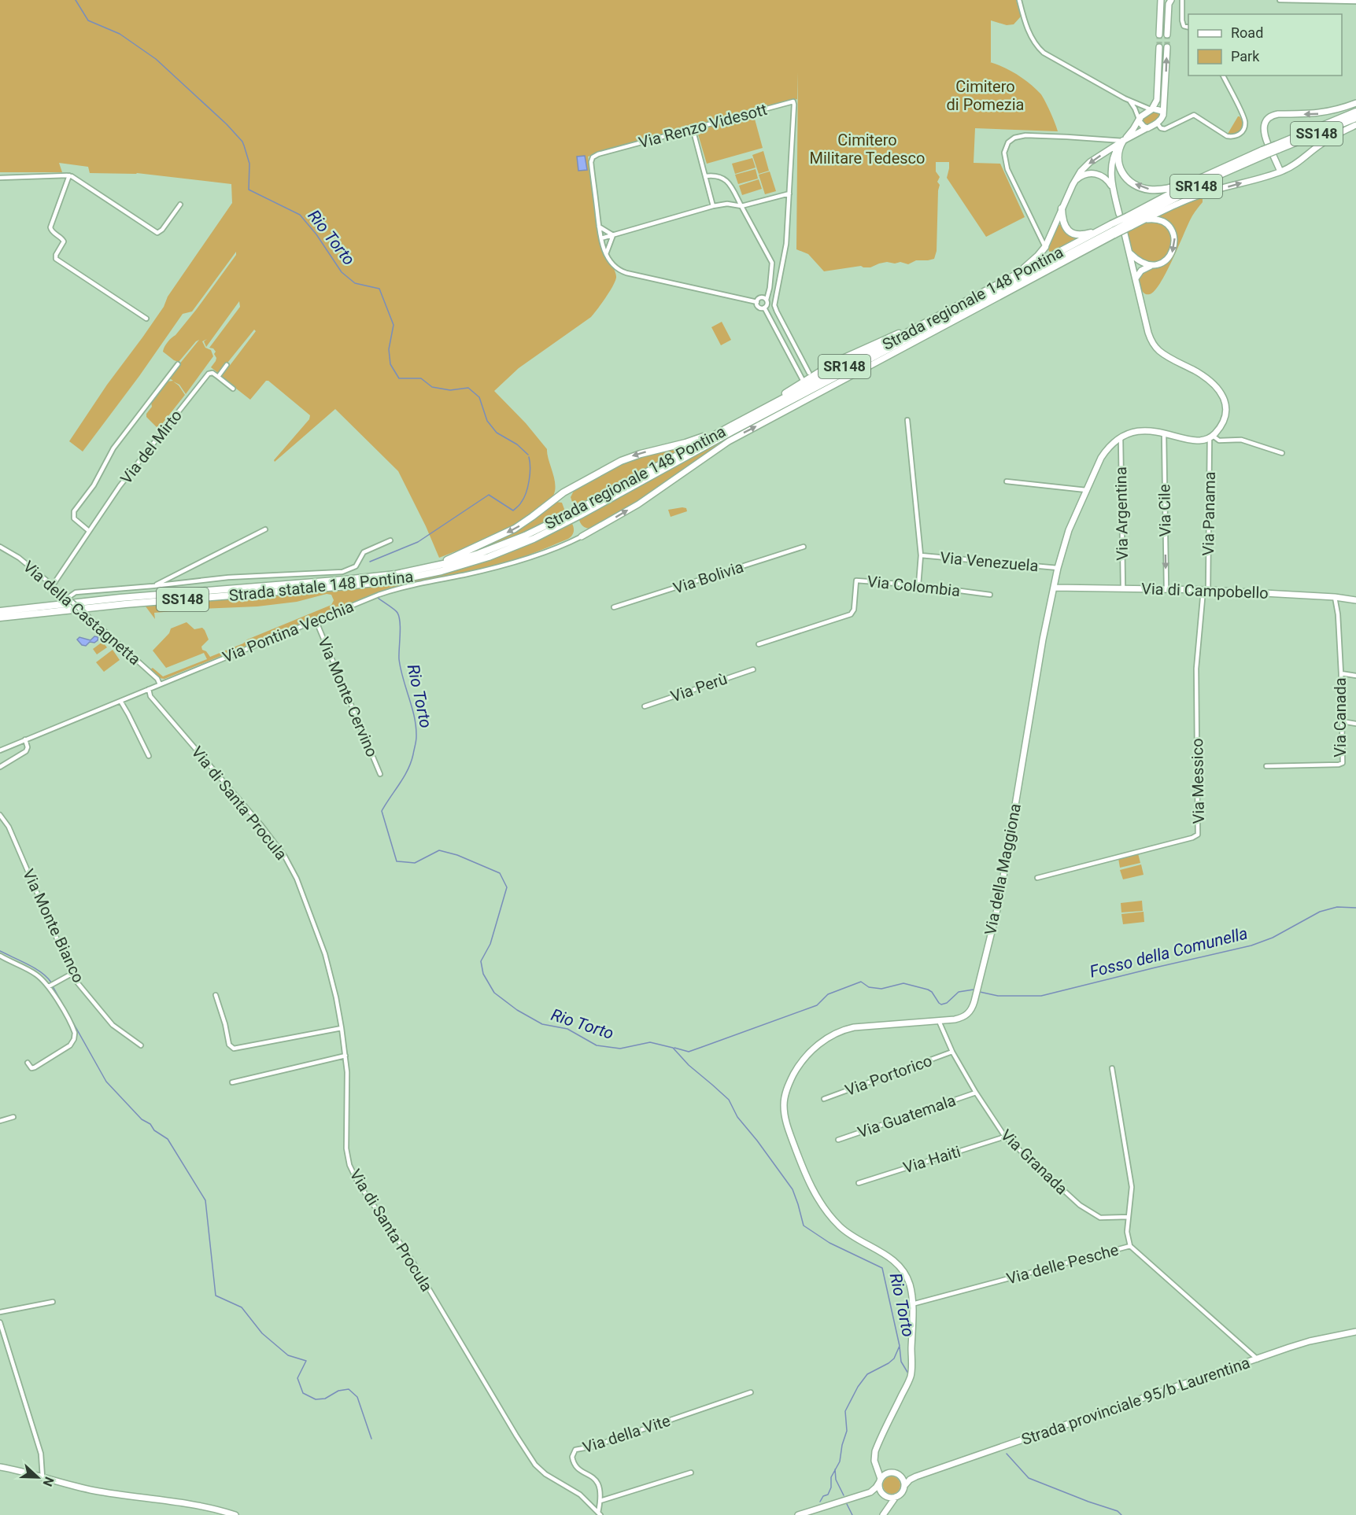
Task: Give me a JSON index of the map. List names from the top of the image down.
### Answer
{
  "streets": {
    "highway": [
      "SS148",
      "SR148",
      "Strada regionale 148 Pontina",
      "Strada statale 148 Pontina"
    ],
    "street": [
      "Via Renzo Videsott",
      "Via del Mirto",
      "Via Cile",
      "Via Argentina",
      "Via Panama",
      "Via Venezuela",
      "Via Bolivia",
      "Via Colombia",
      "Via di Campobello",
      "Via della Castagnetta",
      "Via Pontina Vecchia",
      "Via Perù",
      "Via Monte Cervino",
      "Via Canada",
      "Via Messico",
      "Via di Santa Procula",
      "Via della Maggiona",
      "Via Monte Bianco",
      "Via Portorico",
      "Via Guatemala",
      "Via Haiti",
      "Via Granada",
      "Via delle Pesche",
      "Strada provinciale 95/b Laurentina",
      "Via della Vite"
    ]
  },
  "crossings": [
    ["SS148", "Strada regionale 148 Pontina"],
    ["Strada regionale 148 Pontina", "Strada statale 148 Pontina"],
    ["Strada regionale 148 Pontina", "Via Pontina Vecchia"],
    ["Via del Mirto", "Via della Castagnetta"],
    ["Via Cile", "Via di Campobello"],
    ["Via Cile", "Via della Maggiona"],
    ["Via Argentina", "Via di Campobello"],
    ["Via Argentina", "Via della Maggiona"],
    ["Via Panama", "Via di Campobello"],
    ["Via Panama", "Via Messico"],
    ["Via Panama", "Via della Maggiona"],
    ["Via Venezuela", "Via Colombia"],
    ["Via Venezuela", "Via della Maggiona"],
    ["Via di Campobello", "Via Canada"],
    ["Via di Campobello", "Via Messico"],
    ["Via di Campobello", "Via della Maggiona"],
    ["Via della Castagnetta", "Via Pontina Vecchia"],
    ["Via Pontina Vecchia", "Via Monte Cervino"],
    ["Via Pontina Vecchia", "Via di Santa Procula"],
    ["Via di Santa Procula", "Via della Vite"],
    ["Via della Maggiona", "Via Granada"],
    ["Via della Maggiona", "Via delle Pesche"],
    ["Via della Maggiona", "Strada provinciale 95/b Laurentina"],
    ["Via Portorico", "Via Granada"],
    ["Via Guatemala", "Via Granada"],
    ["Via Haiti", "Via Granada"],
    ["Via delle Pesche", "Strada provinciale 95/b Laurentina"]
  ],
  "one_way": ["Via Cile", "Via Pontina Vecchia"],
  "water": ["Rio Torto", "Fosso della Comunella"],
  "parks": ["Cimitero di Pomezia", "Cimitero Militare Tedesco"],
  "legend": ["Road", "Park"],
  "north": "right"
}
